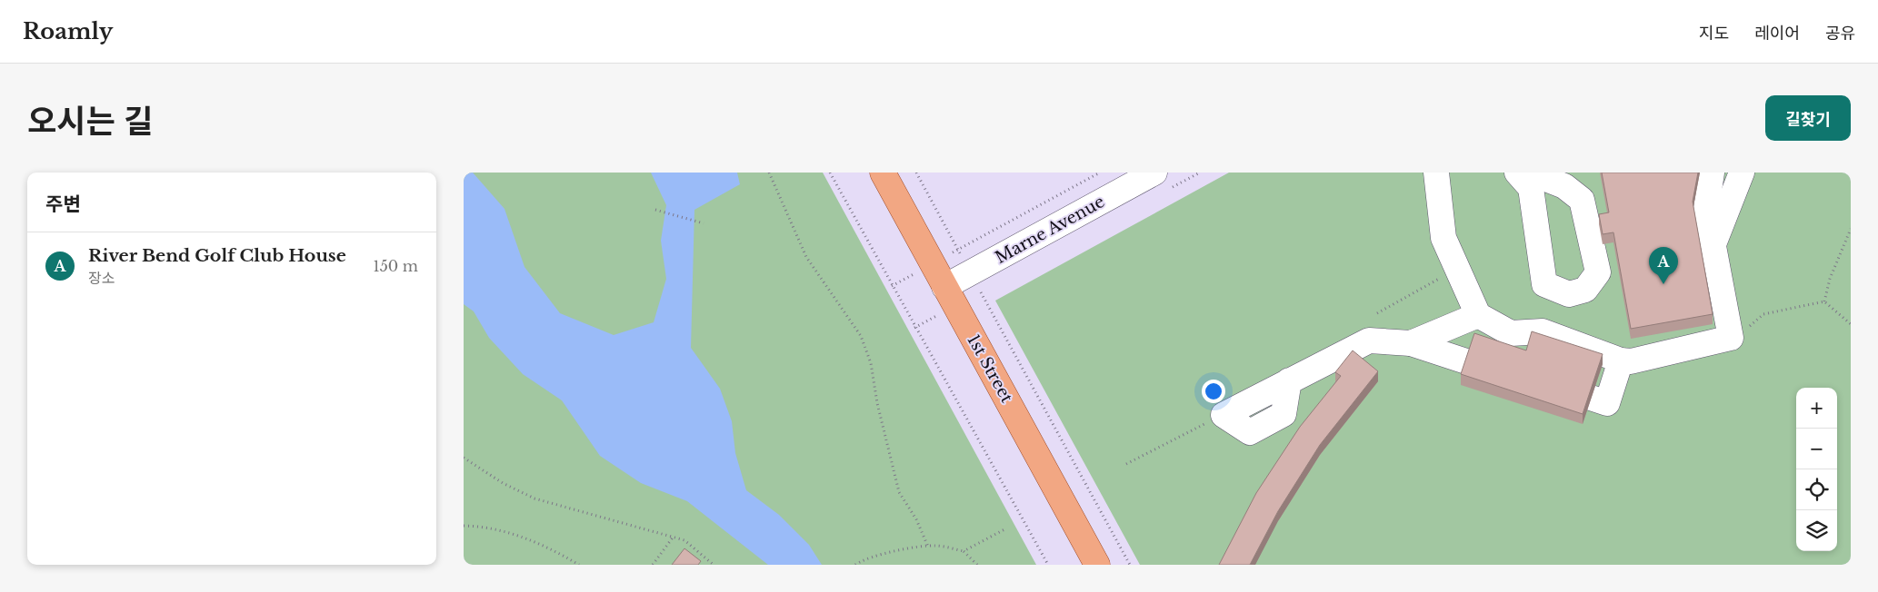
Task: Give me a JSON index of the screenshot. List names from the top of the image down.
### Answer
{
  "streets": {
    "main road": ["1st Street"],
    "street": ["Marne Avenue"]
  },
  "crossings": [
    ["Marne Avenue", "1st Street"]
  ],
  "page": {
    "header": "Roamly",
    "nav": ["지도", "레이어", "공유"],
    "title": "오시는 길",
    "buttons": "길찾기",
    "heading": "주변",
    "list": [
      {
        "mark": "A",
        "name": "River Bend Golf Club House",
        "note": "장소",
        "value": "150 m"
      }
    ],
    "pins": "A",
    "map_buttons": ["+", "−"]
  }
}
